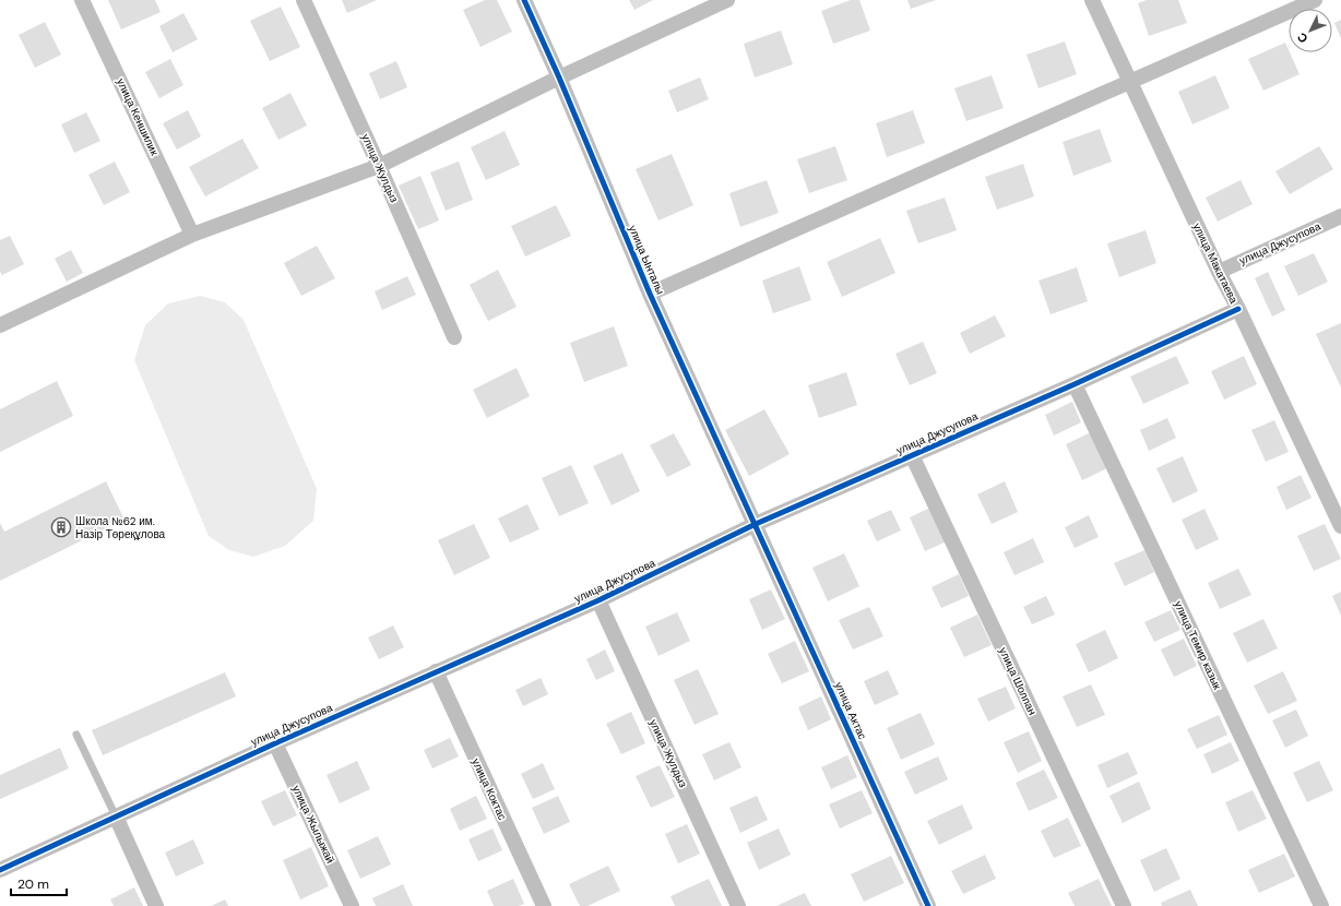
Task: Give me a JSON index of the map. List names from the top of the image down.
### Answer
{
  "streets": {
    "street": [
      "улица Кеншилик",
      "улица Жулдыз",
      "улица Джусупова",
      "улица Ынталы",
      "улица Макатаева",
      "улица Темир казык",
      "улица Шолпан",
      "улица Актас",
      "улица Коктас",
      "улица Жылыжай"
    ]
  },
  "crossings": [
    ["улица Жулдыз", "улица Джусупова"],
    ["улица Джусупова", "улица Ынталы"],
    ["улица Джусупова", "улица Макатаева"],
    ["улица Джусупова", "улица Темир казык"],
    ["улица Джусупова", "улица Шолпан"],
    ["улица Джусупова", "улица Актас"],
    ["улица Джусупова", "улица Коктас"],
    ["улица Джусупова", "улица Жылыжай"],
    ["улица Ынталы", "улица Актас"]
  ],
  "places": {
    "building": ["Школа №62 им. Назір Төреқұлова"]
  },
  "scale_bar": "20 m",
  "north": "bottom left"
}
